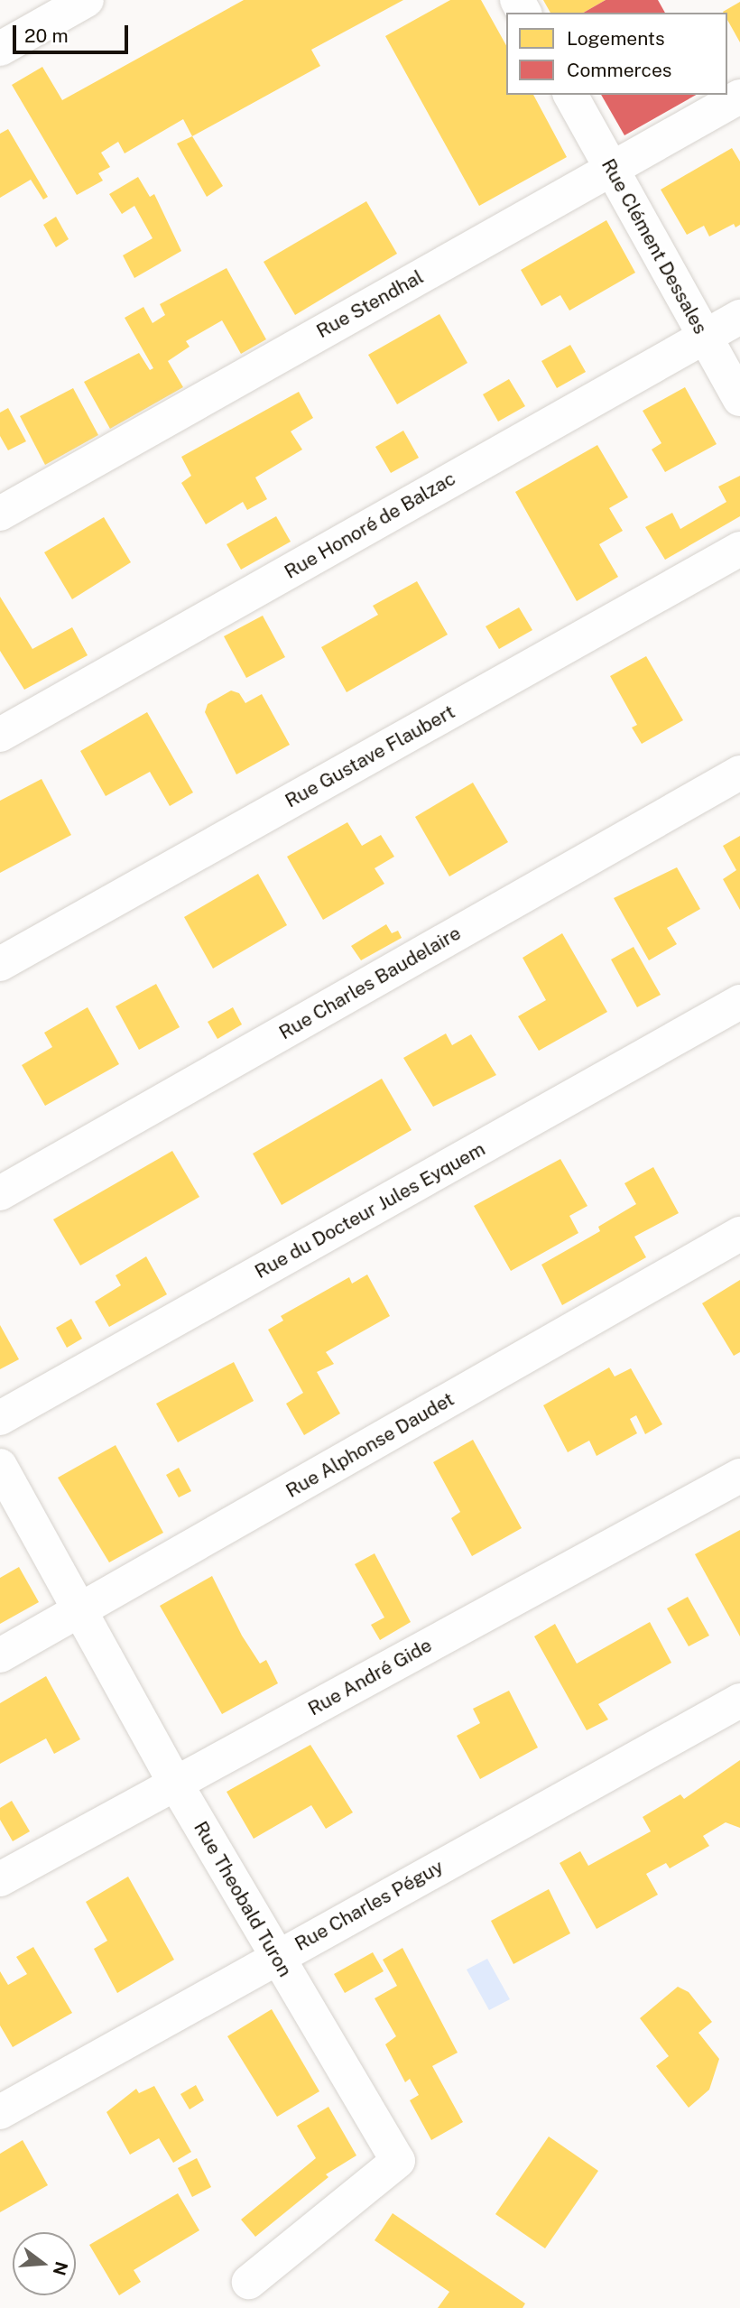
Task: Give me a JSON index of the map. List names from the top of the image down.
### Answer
{
  "streets": {
    "street": [
      "Rue Clément Dessales",
      "Rue Stendhal",
      "Rue Honoré de Balzac",
      "Rue Gustave Flaubert",
      "Rue Charles Baudelaire",
      "Rue du Docteur Jules Eyquem",
      "Rue Alphonse Daudet",
      "Rue André Gide",
      "Rue Theobald Turon",
      "Rue Charles Péguy"
    ]
  },
  "crossings": [
    ["Rue Clément Dessales", "Rue Stendhal"],
    ["Rue Clément Dessales", "Rue Honoré de Balzac"],
    ["Rue Alphonse Daudet", "Rue Theobald Turon"],
    ["Rue André Gide", "Rue Theobald Turon"],
    ["Rue Theobald Turon", "Rue Charles Péguy"]
  ],
  "legend": ["Logements", "Commerces"],
  "scale_bar": "20 m",
  "north": "right"
}
